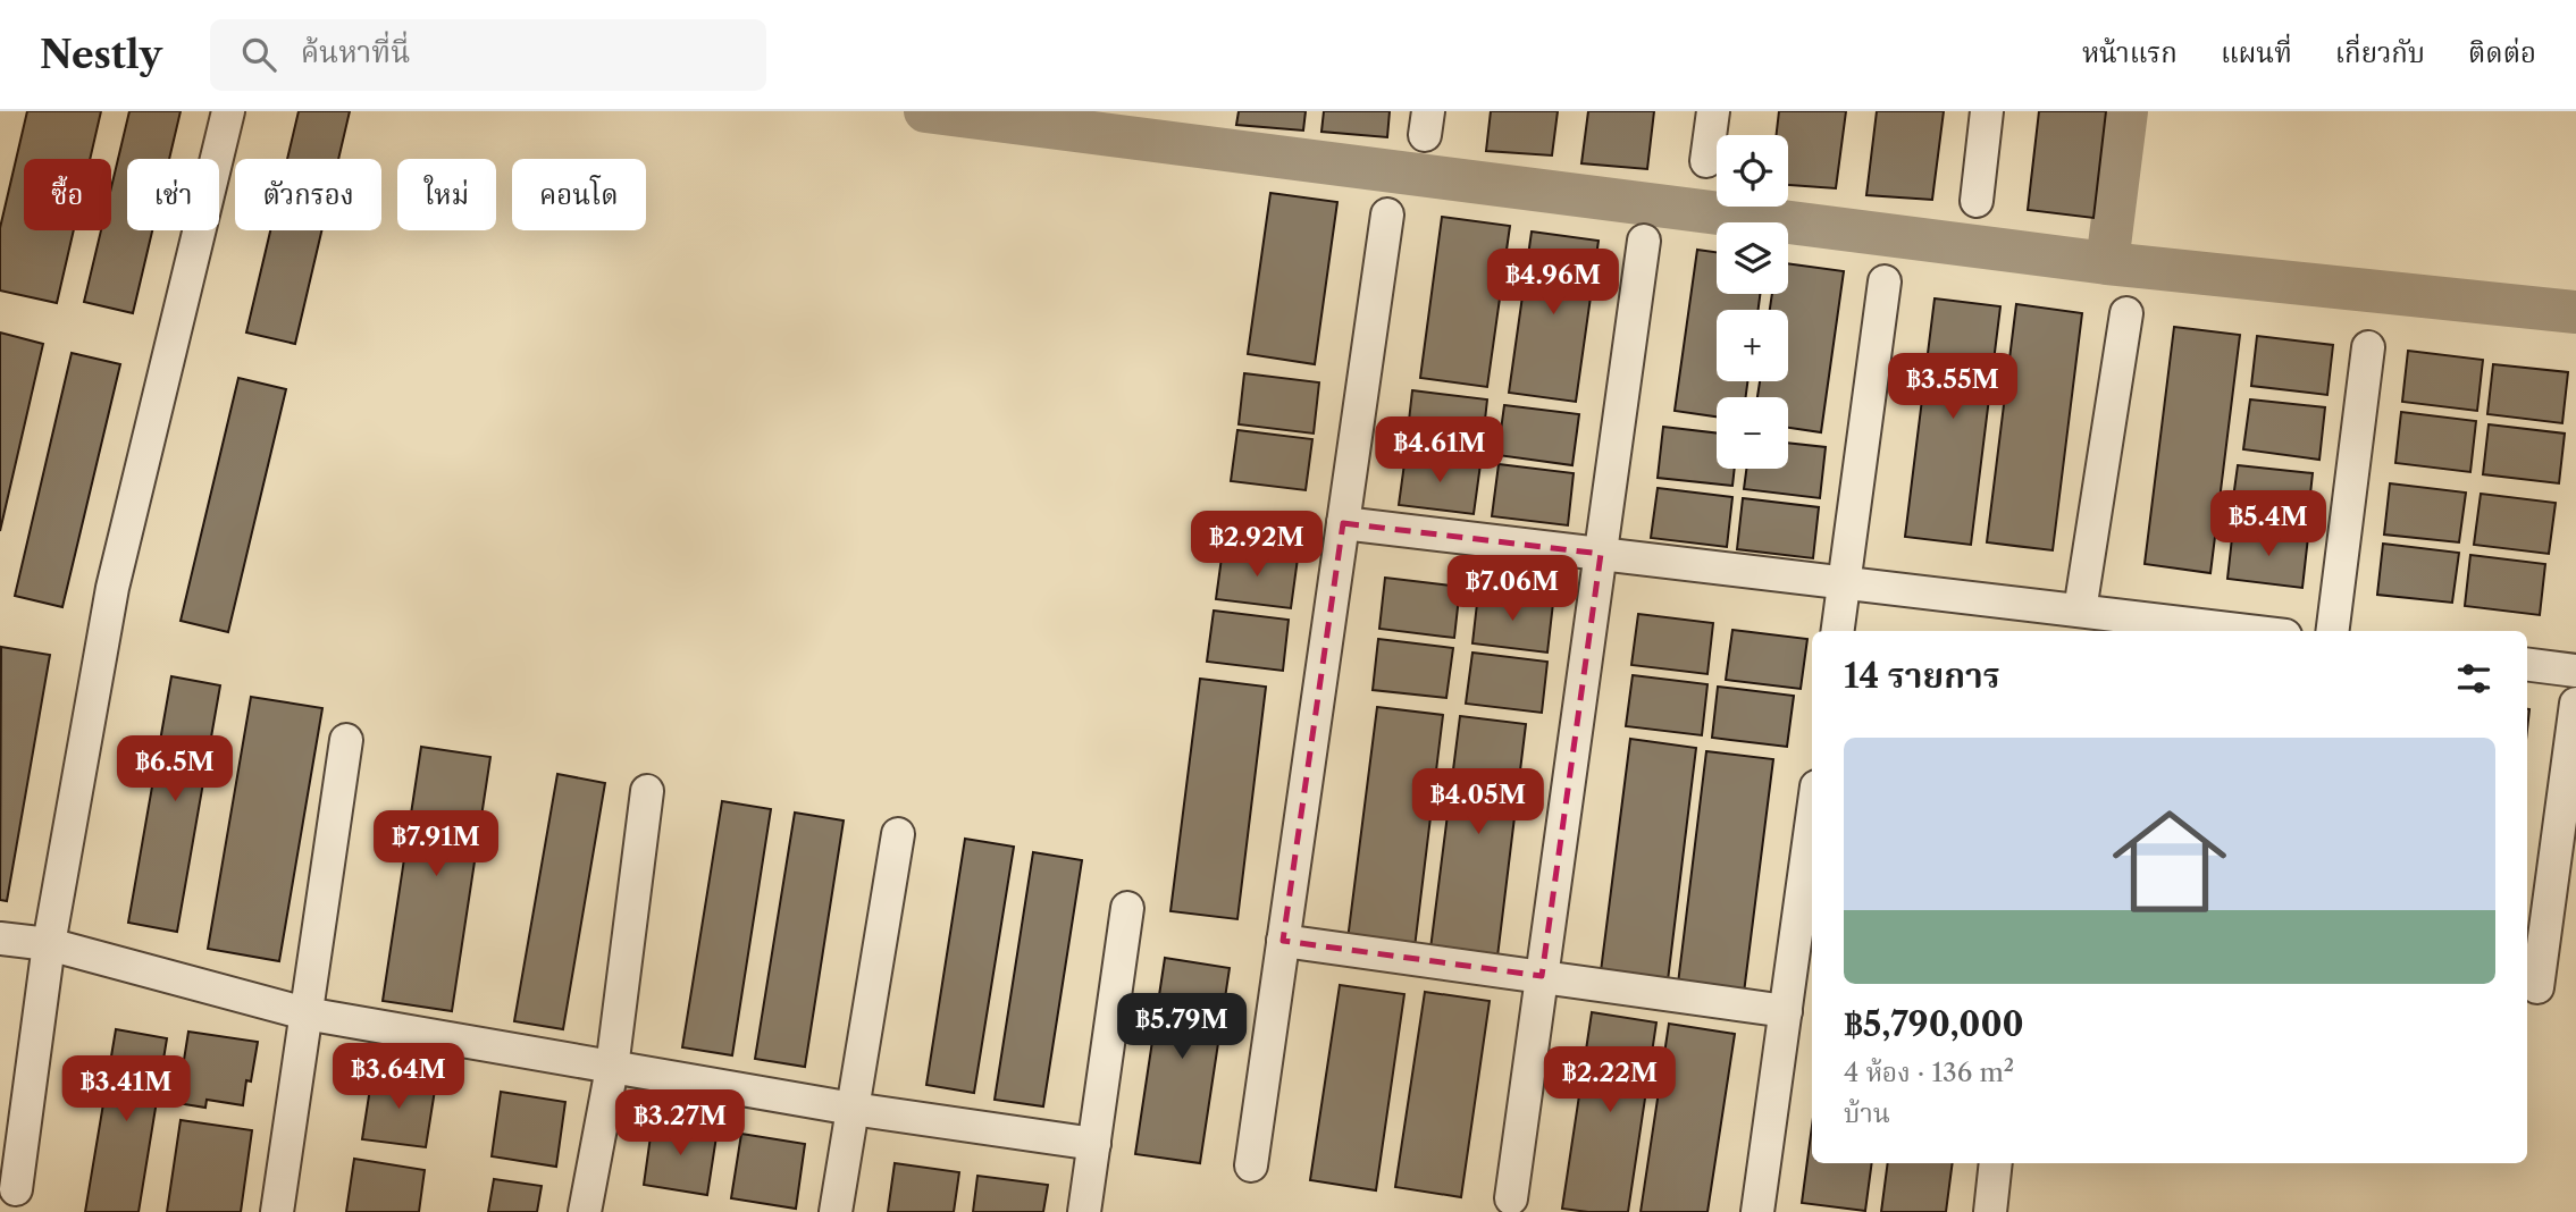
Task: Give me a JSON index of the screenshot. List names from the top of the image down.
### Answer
{
  "page": {
    "header": "Nestly",
    "search": "ค้นหาที่นี่",
    "nav": [
      "หน้าแรก",
      "แผนที่",
      "เกี่ยวกับ",
      "ติดต่อ"
    ],
    "map_buttons": ["+", "−"],
    "chip": [
      "ซื้อ",
      "เช่า",
      "ตัวกรอง",
      "ใหม่",
      "คอนโด"
    ],
    "price": [
      "฿4.96M",
      "฿3.55M",
      "฿4.61M",
      "฿5.4M",
      "฿2.92M",
      "฿7.06M",
      "฿6.5M",
      "฿4.05M",
      "฿7.91M",
      "฿5.79M",
      "฿3.64M",
      "฿2.22M",
      "฿3.41M",
      "฿3.27M"
    ],
    "heading": "14 รายการ",
    "list": [
      {
        "name": "฿5,790,000",
        "note": "4 ห้อง · 136 m² · บ้าน"
      }
    ]
  }
}
